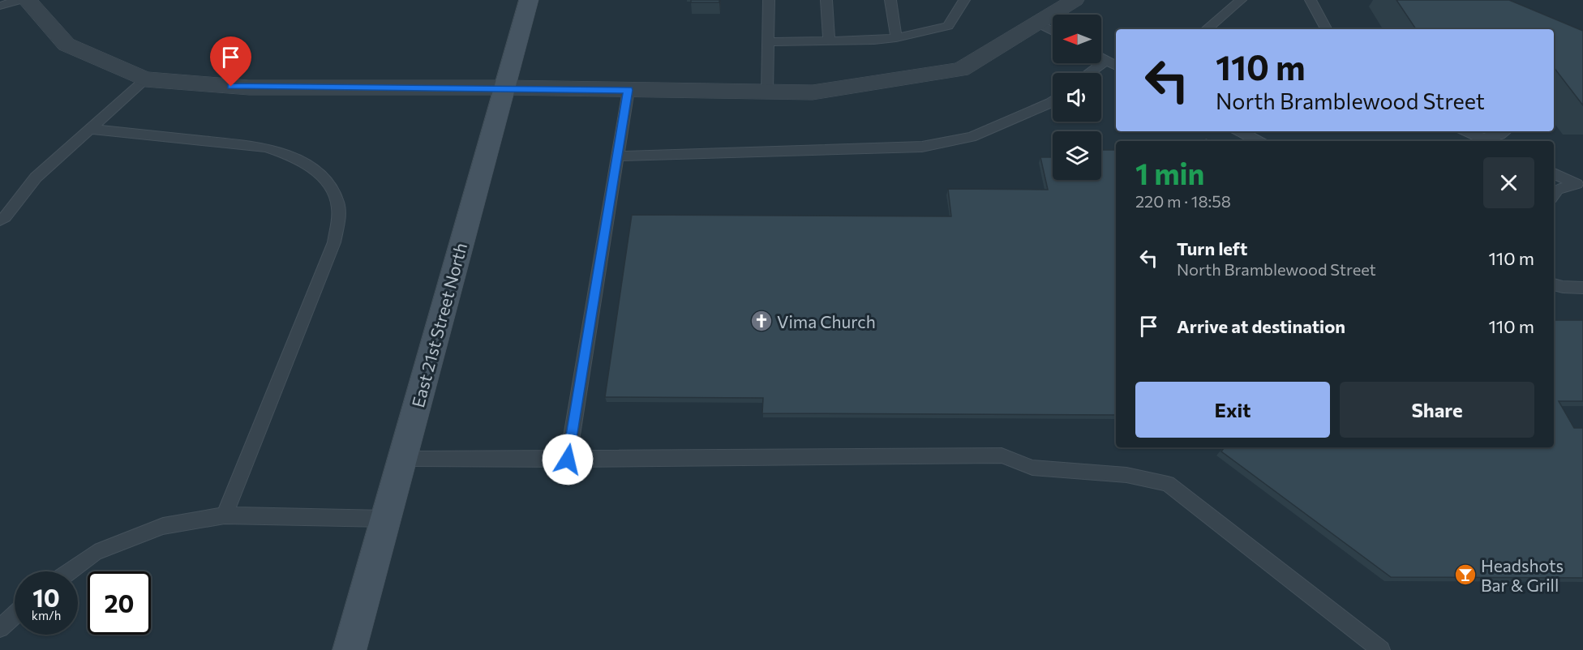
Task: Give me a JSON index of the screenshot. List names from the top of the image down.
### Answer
{
  "streets": {
    "main road": ["East 21st Street North"]
  },
  "places": {
    "church": ["Vima Church"],
    "bar": ["Headshots Bar & Grill"]
  },
  "north": "left",
  "page": {
    "turn": ["110 m", "North Bramblewood Street"],
    "heading": ["1 min", "220 m · 18:58"],
    "list": [
      {
        "name": "Turn left",
        "note": "North Bramblewood Street",
        "value": "110 m"
      },
      {
        "name": "Arrive at destination",
        "value": "110 m"
      }
    ],
    "buttons": ["Exit", "Share"],
    "speed": "10 km/h",
    "limit": "20"
  }
}
